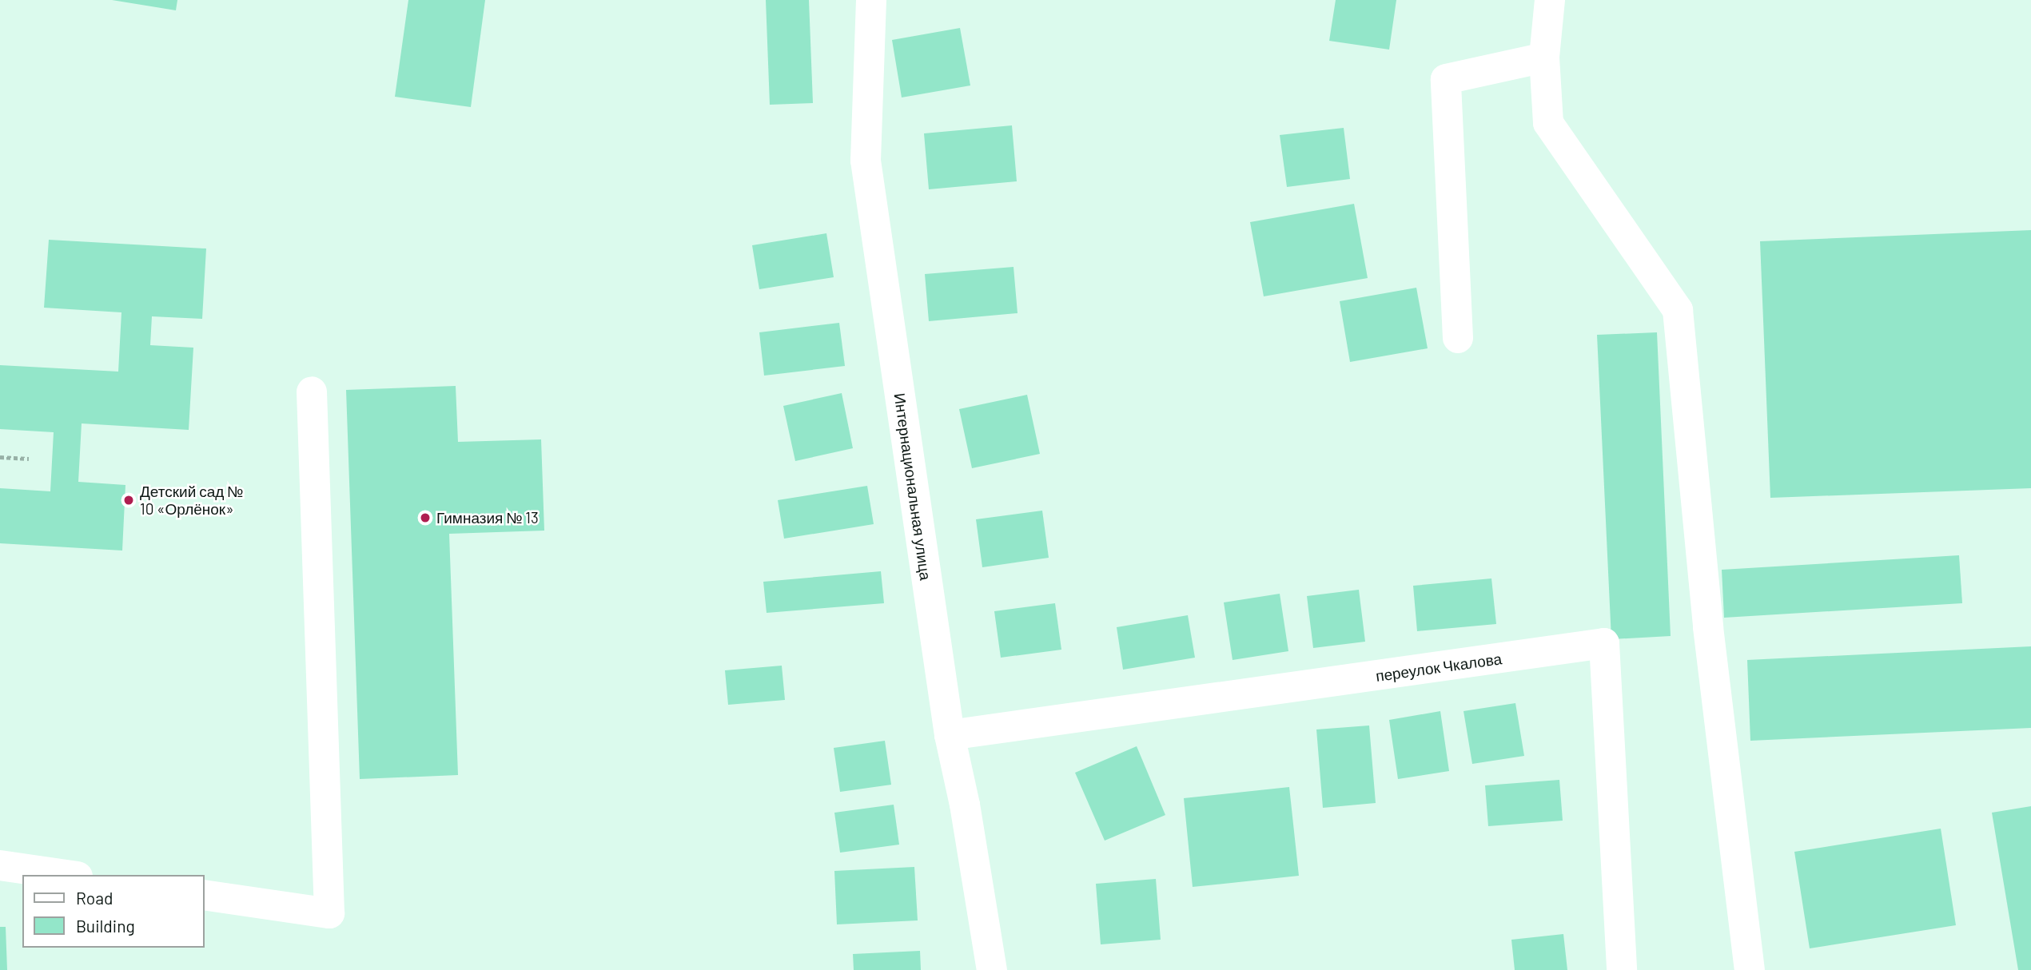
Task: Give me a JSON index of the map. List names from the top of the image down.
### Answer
{
  "streets": {
    "street": ["Интернациональная улица", "переулок Чкалова"]
  },
  "crossings": [
    ["Интернациональная улица", "переулок Чкалова"]
  ],
  "places": ["Детский сад № 10 «Орлёнок»", "Гимназия № 13"],
  "legend": ["Road", "Building"]
}
